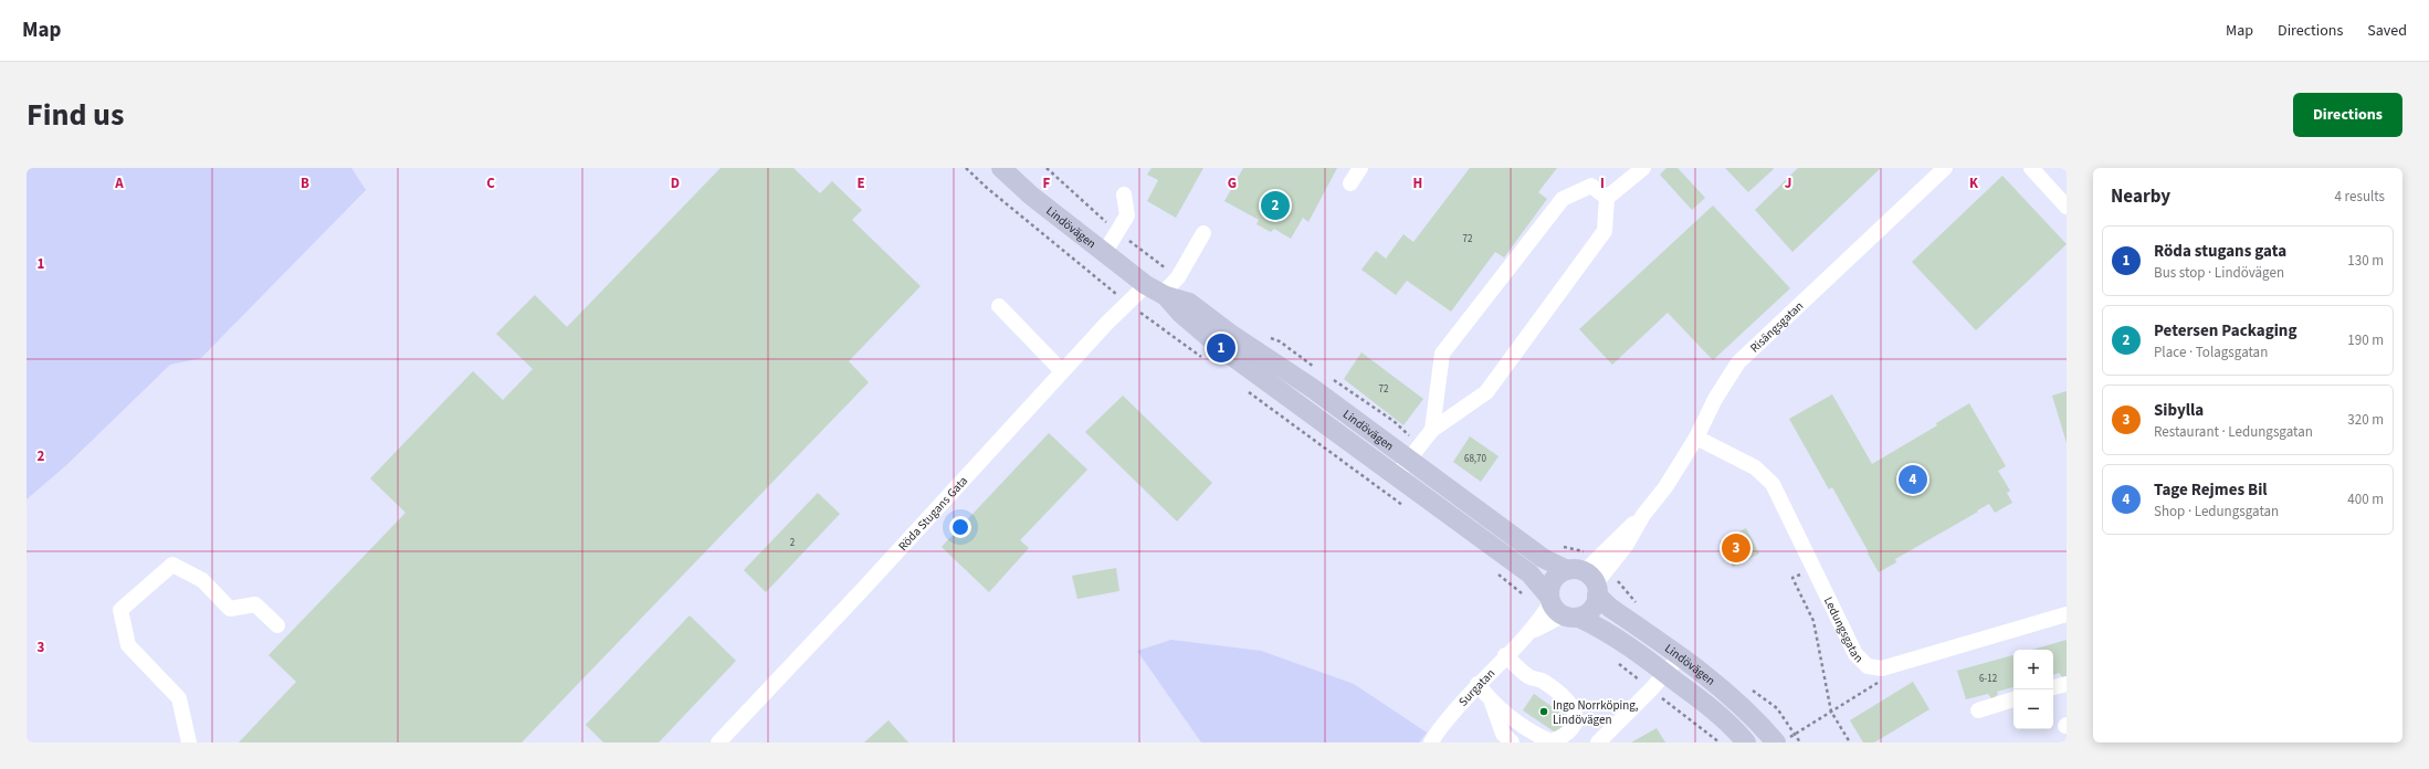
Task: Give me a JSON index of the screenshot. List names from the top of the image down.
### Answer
{
  "streets": {
    "main road": ["Lindövägen"],
    "street": [
      "Risängsgatan",
      "Röda Stugans Gata",
      "Ledungsgatan",
      "Surgatan"
    ]
  },
  "crossings": [
    ["Lindövägen", "Risängsgatan"],
    ["Lindövägen", "Röda Stugans Gata"],
    ["Lindövägen", "Surgatan"],
    ["Risängsgatan", "Ledungsgatan"]
  ],
  "places": ["Ingo Norrköping, Lindövägen"],
  "house_numbers": [
    "72",
    "72",
    "68,70",
    "2",
    "6-12"
  ],
  "page": {
    "header": "Map",
    "nav": ["Map", "Directions", "Saved"],
    "title": "Find us",
    "buttons": "Directions",
    "heading": ["Nearby", "4 results"],
    "pins": [
      "2",
      "1",
      "4",
      "3"
    ],
    "list": [
      {
        "mark": "1",
        "name": "Röda stugans gata",
        "note": "Bus stop · Lindövägen",
        "value": "130 m"
      },
      {
        "mark": "2",
        "name": "Petersen Packaging",
        "note": "Place · Tolagsgatan",
        "value": "190 m"
      },
      {
        "mark": "3",
        "name": "Sibylla",
        "note": "Restaurant · Ledungsgatan",
        "value": "320 m"
      },
      {
        "mark": "4",
        "name": "Tage Rejmes Bil",
        "note": "Shop · Ledungsgatan",
        "value": "400 m"
      }
    ],
    "map_buttons": ["+", "−"]
  },
  "grid": {
    "columns": [
      "A",
      "B",
      "C",
      "D",
      "E",
      "F",
      "G",
      "H",
      "I",
      "J",
      "K"
    ],
    "rows": ["1", "2", "3"]
  }
}
